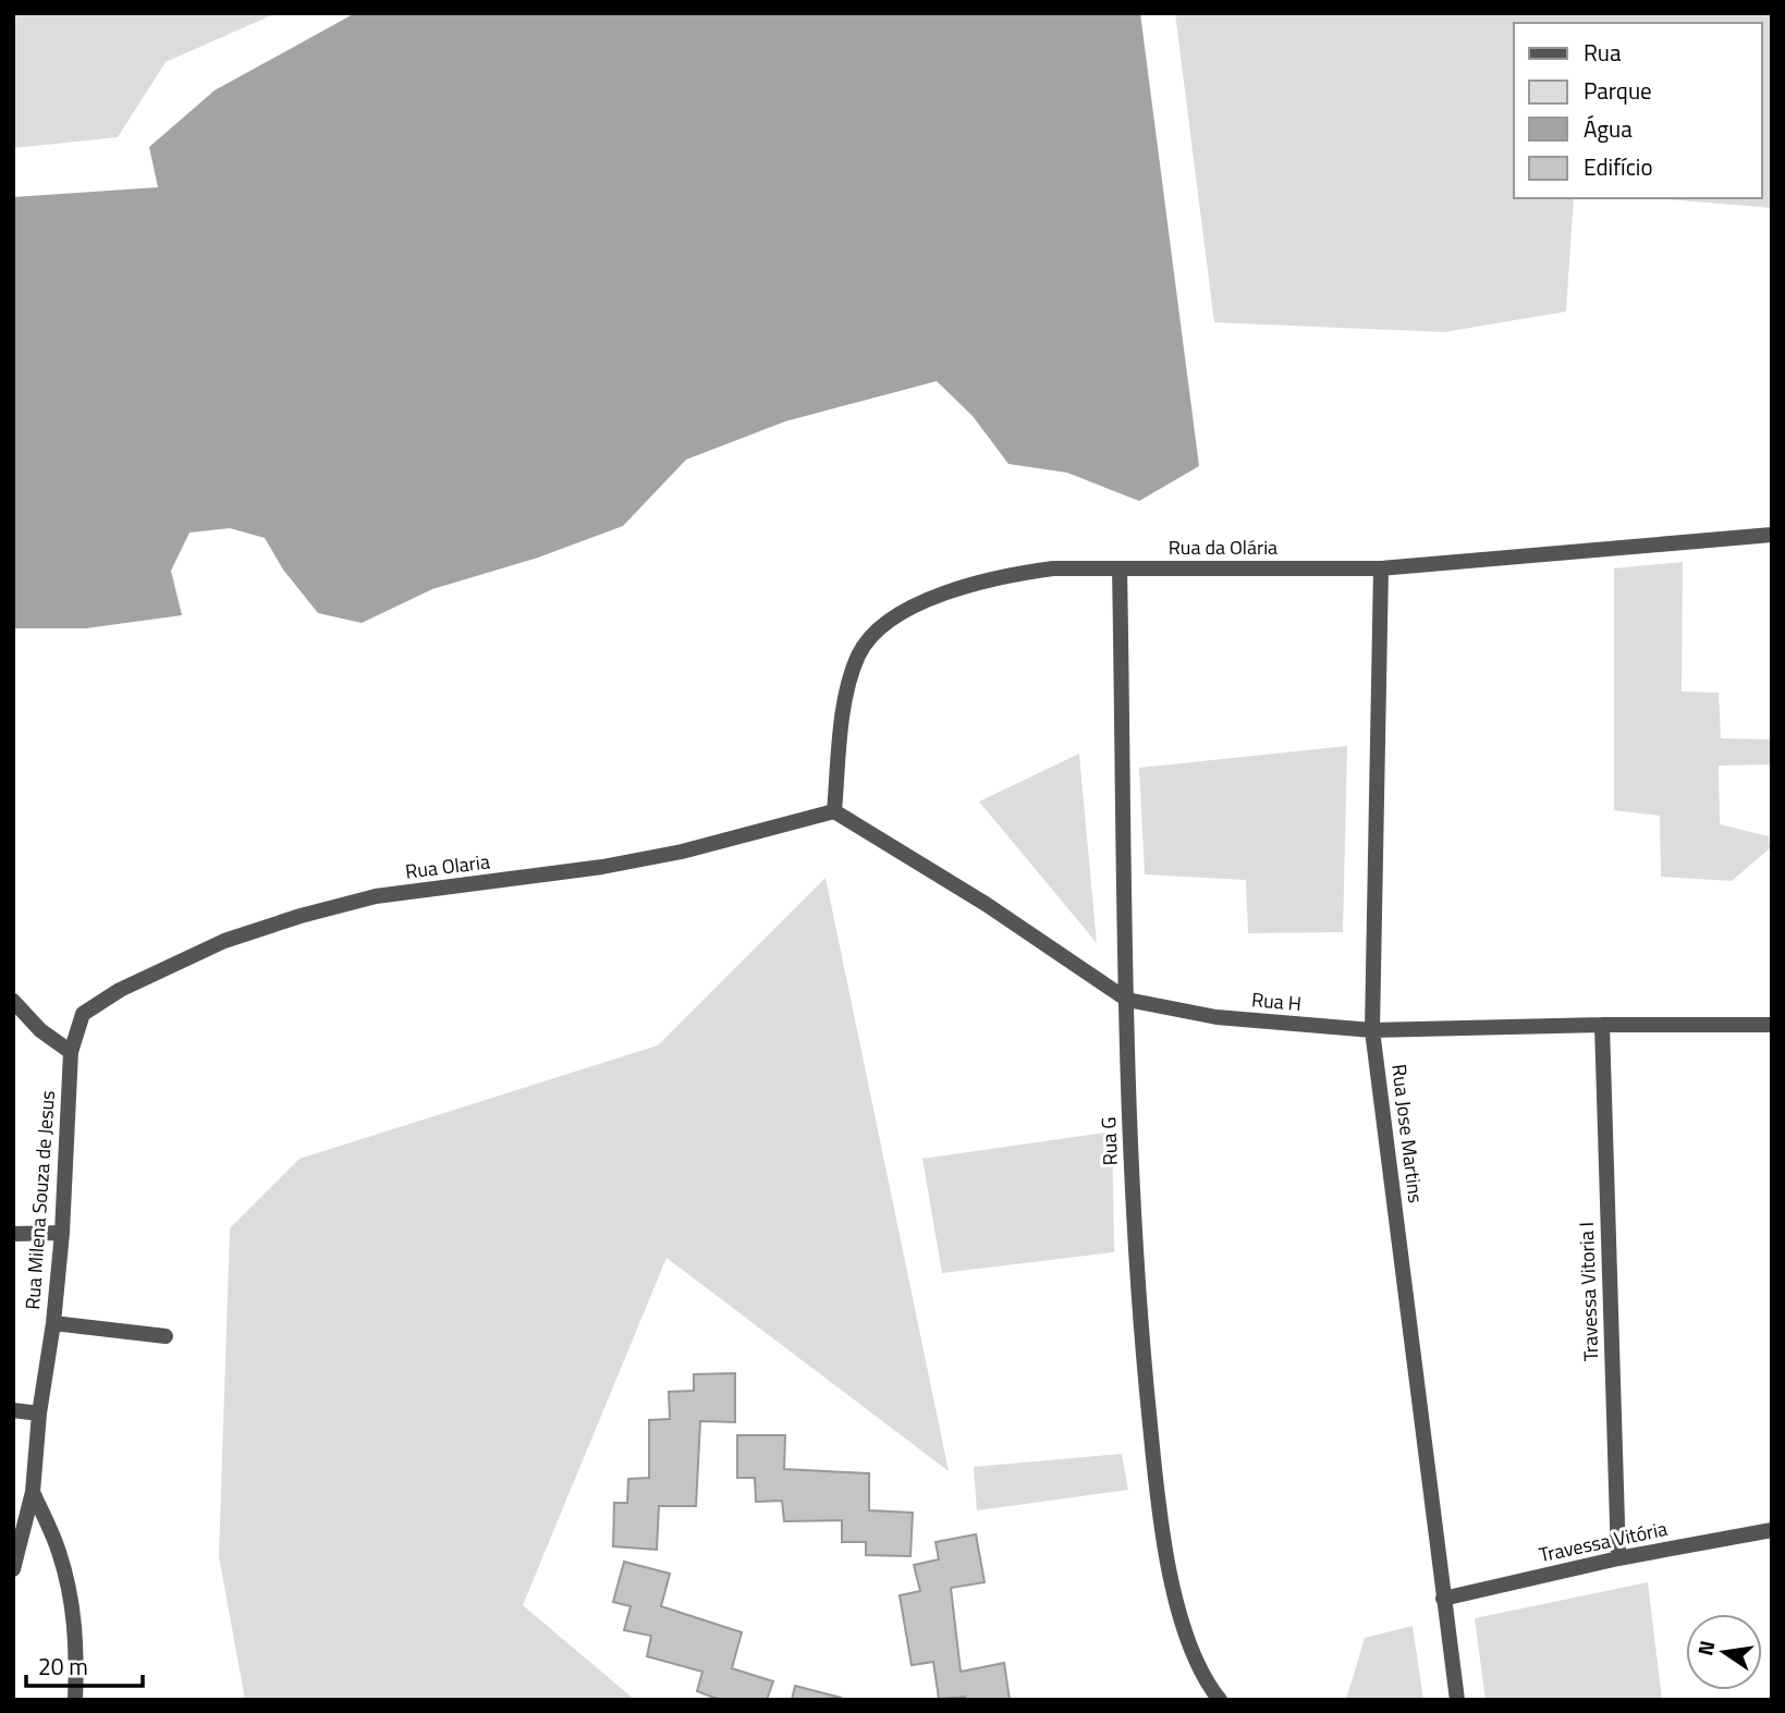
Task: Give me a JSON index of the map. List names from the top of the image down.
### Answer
{
  "streets": {
    "street": [
      "Rua da Olária",
      "Rua Olaria",
      "Rua H",
      "Rua Jose Martins",
      "Rua G",
      "Rua Milena Souza de Jesus",
      "Travessa Vitoria I",
      "Travessa Vitória"
    ]
  },
  "crossings": [
    ["Rua da Olária", "Rua Olaria"],
    ["Rua da Olária", "Rua H"],
    ["Rua da Olária", "Rua Jose Martins"],
    ["Rua da Olária", "Rua G"],
    ["Rua Olaria", "Rua H"],
    ["Rua Olaria", "Rua Milena Souza de Jesus"],
    ["Rua H", "Rua Jose Martins"],
    ["Rua H", "Rua G"],
    ["Rua H", "Travessa Vitoria I"],
    ["Rua Jose Martins", "Travessa Vitória"],
    ["Travessa Vitoria I", "Travessa Vitória"]
  ],
  "legend": [
    "Rua",
    "Parque",
    "Água",
    "Edifício"
  ],
  "scale_bar": "20 m",
  "north": "left"
}
